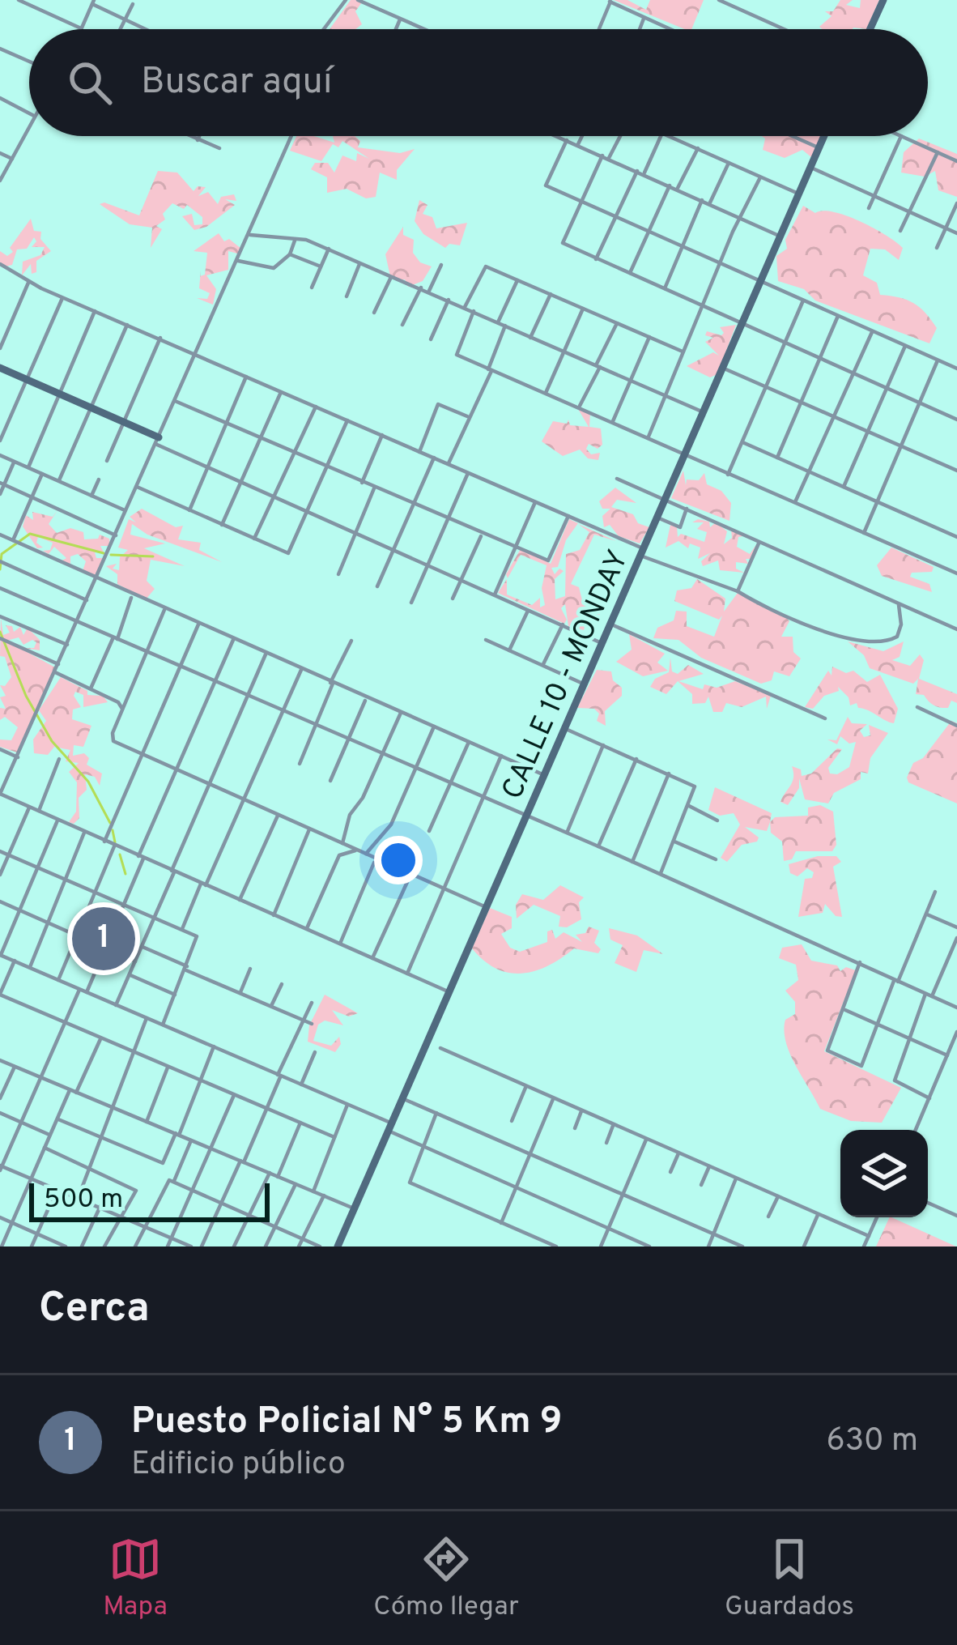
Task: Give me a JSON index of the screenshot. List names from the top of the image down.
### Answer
{
  "streets": {
    "street": ["CALLE 10 - MONDAY"]
  },
  "scale_bar": "500 m",
  "page": {
    "search": "Buscar aquí",
    "pins": "1",
    "scale": "500 m",
    "heading": "Cerca",
    "list": [
      {
        "mark": "1",
        "name": "Puesto Policial N° 5 Km 9",
        "note": "Edificio público",
        "value": "630 m"
      }
    ],
    "nav": ["Mapa", "Cómo llegar", "Guardados"]
  }
}
